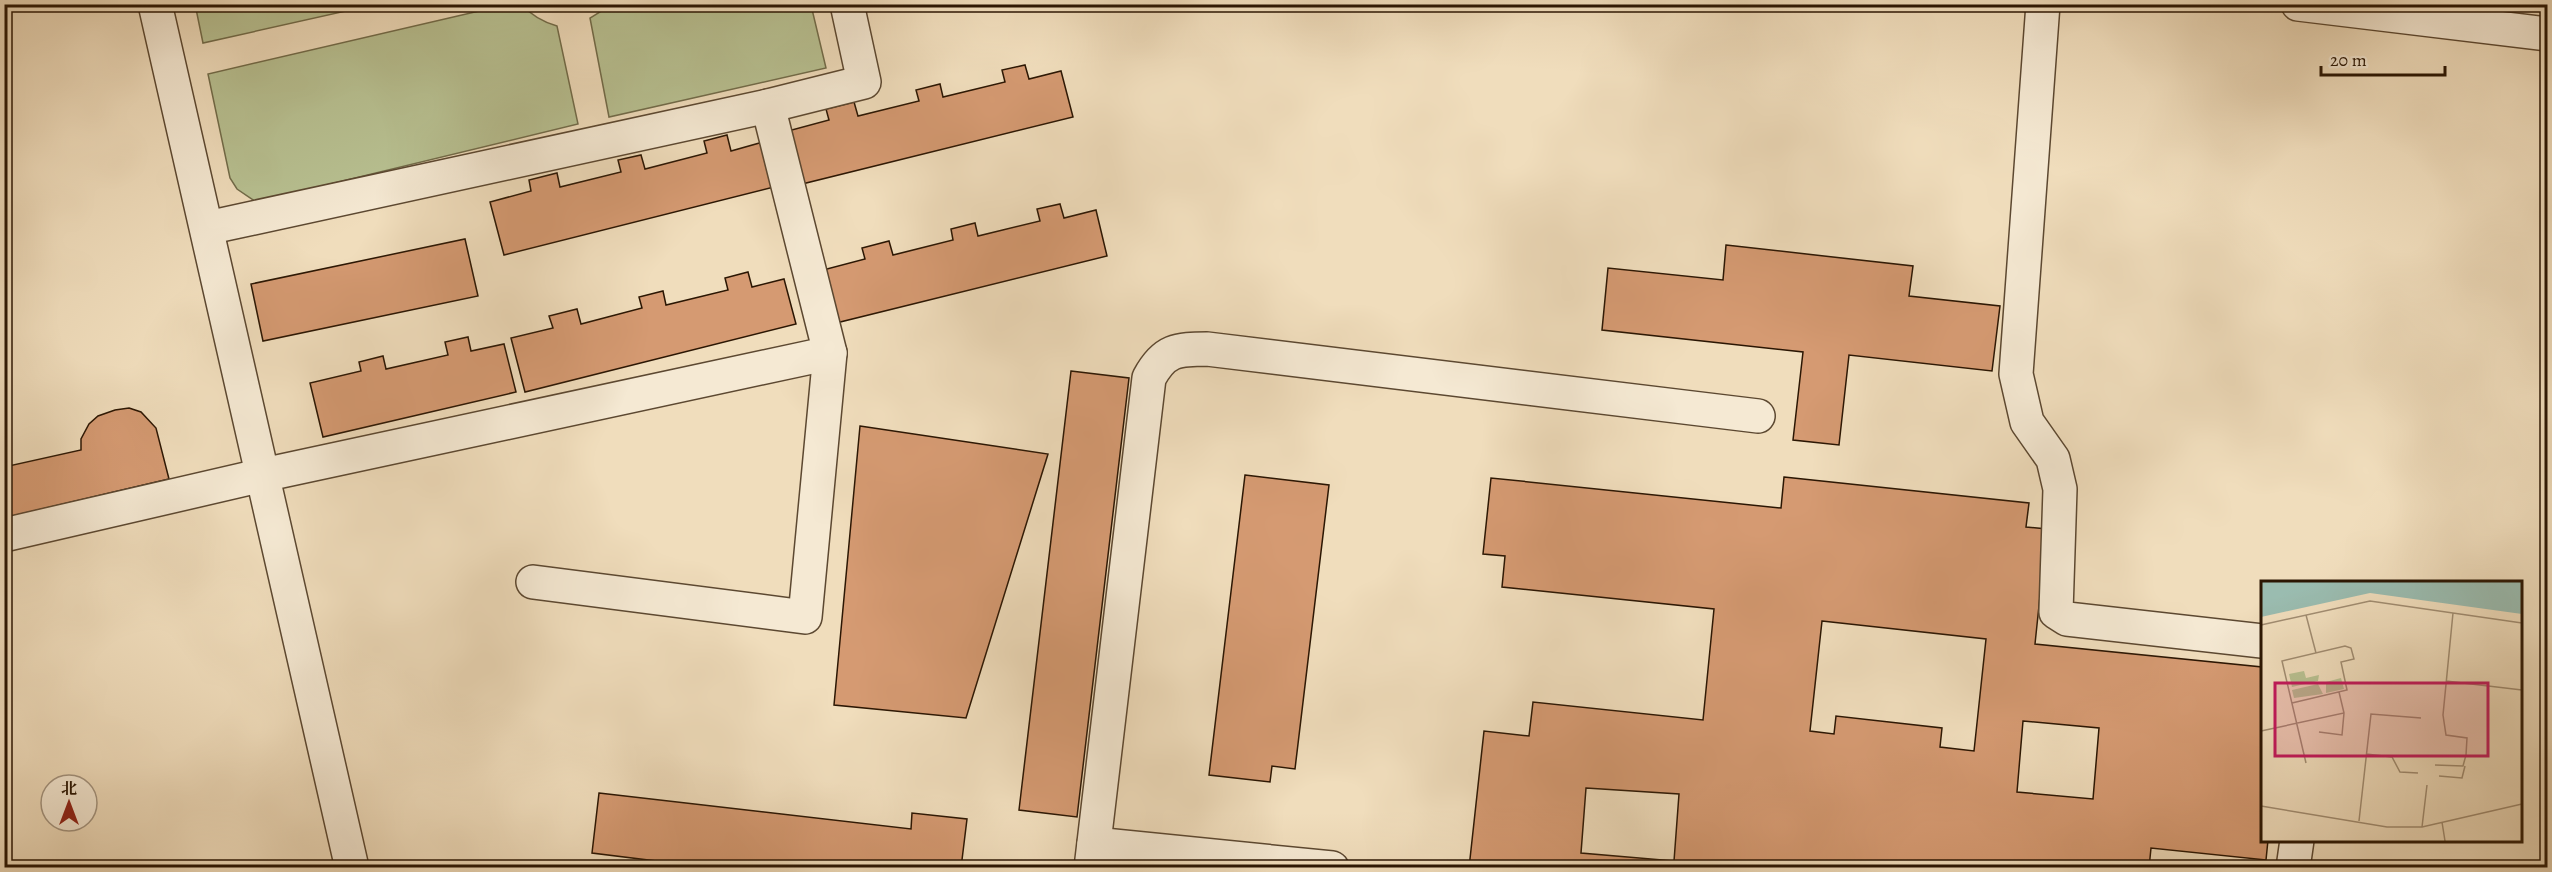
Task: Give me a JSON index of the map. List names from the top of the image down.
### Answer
{
  "scale_bar": "20 m",
  "north": "top"
}
